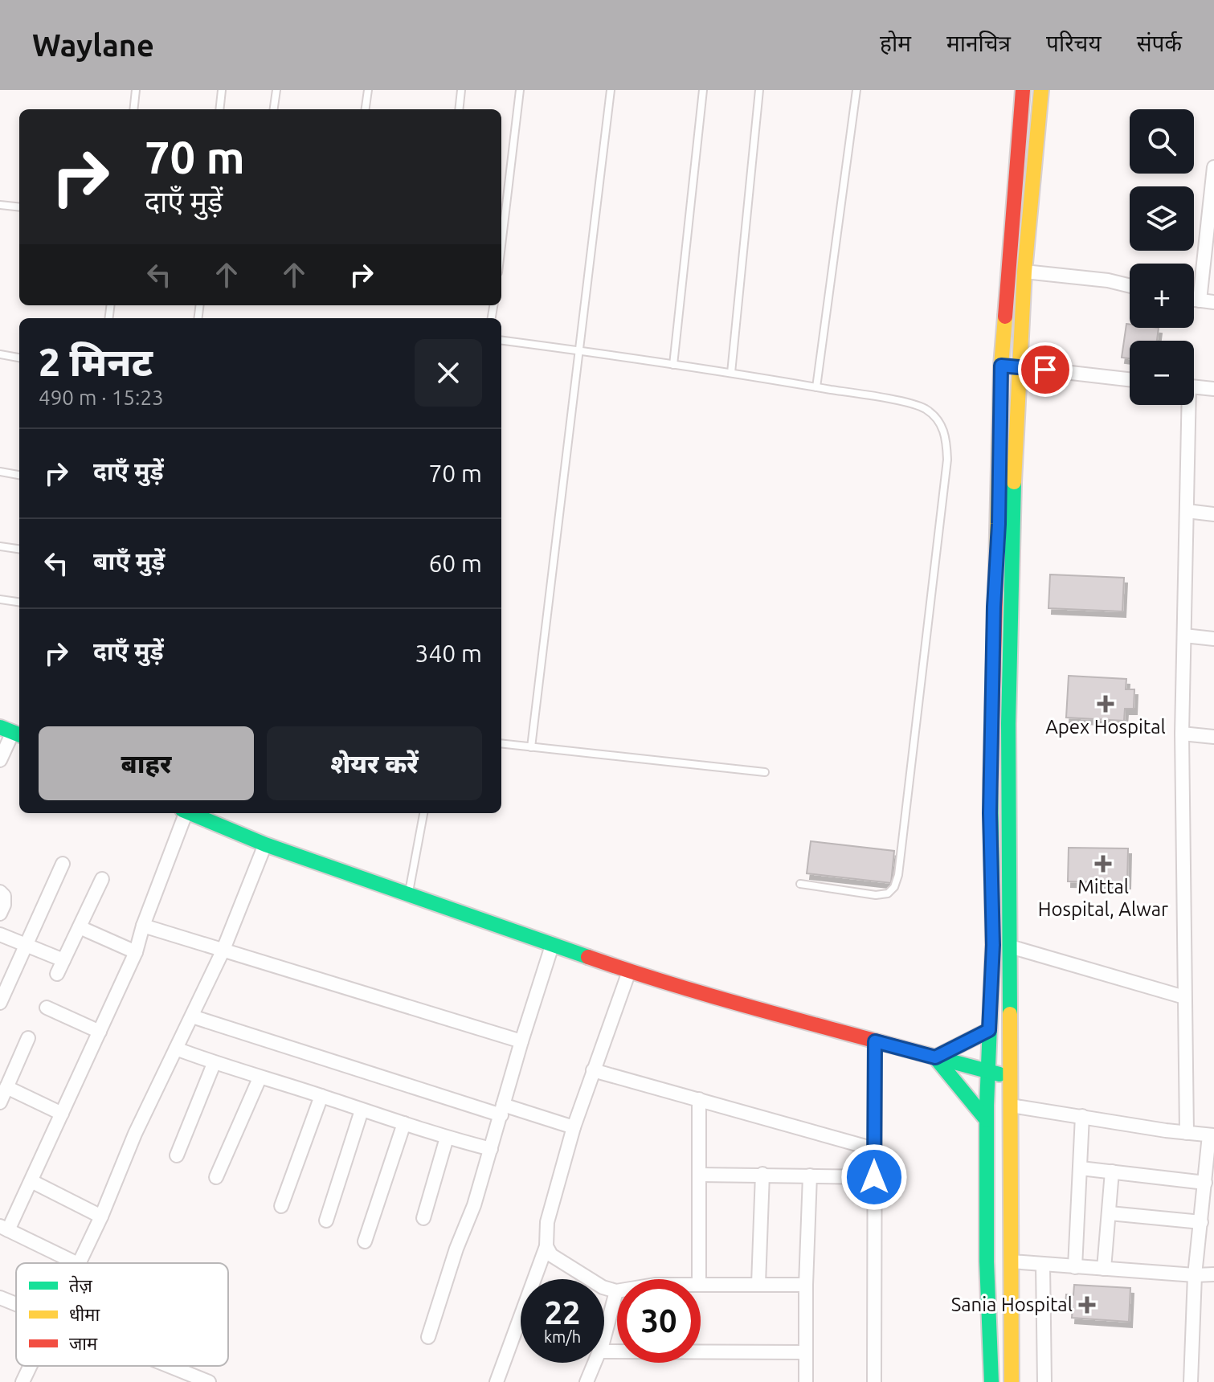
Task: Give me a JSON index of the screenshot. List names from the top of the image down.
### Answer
{
  "places": {
    "health": ["Apex Hospital", "Mittal Hospital, Alwar", "Sania Hospital"]
  },
  "legend": ["तेज़", "धीमा", "जाम"],
  "page": {
    "header": "Waylane",
    "nav": [
      "होम",
      "मानचित्र",
      "परिचय",
      "संपर्क"
    ],
    "map_buttons": ["+", "−"],
    "turn": ["70 m", "दाएँ मुड़ें"],
    "heading": ["2 मिनट", "490 m · 15:23"],
    "list": [
      {
        "name": "दाएँ मुड़ें",
        "value": "70 m"
      },
      {
        "name": "बाएँ मुड़ें",
        "value": "60 m"
      },
      {
        "name": "दाएँ मुड़ें",
        "value": "340 m"
      }
    ],
    "buttons": ["बाहर", "शेयर करें"],
    "speed": "22 km/h",
    "limit": "30"
  }
}
